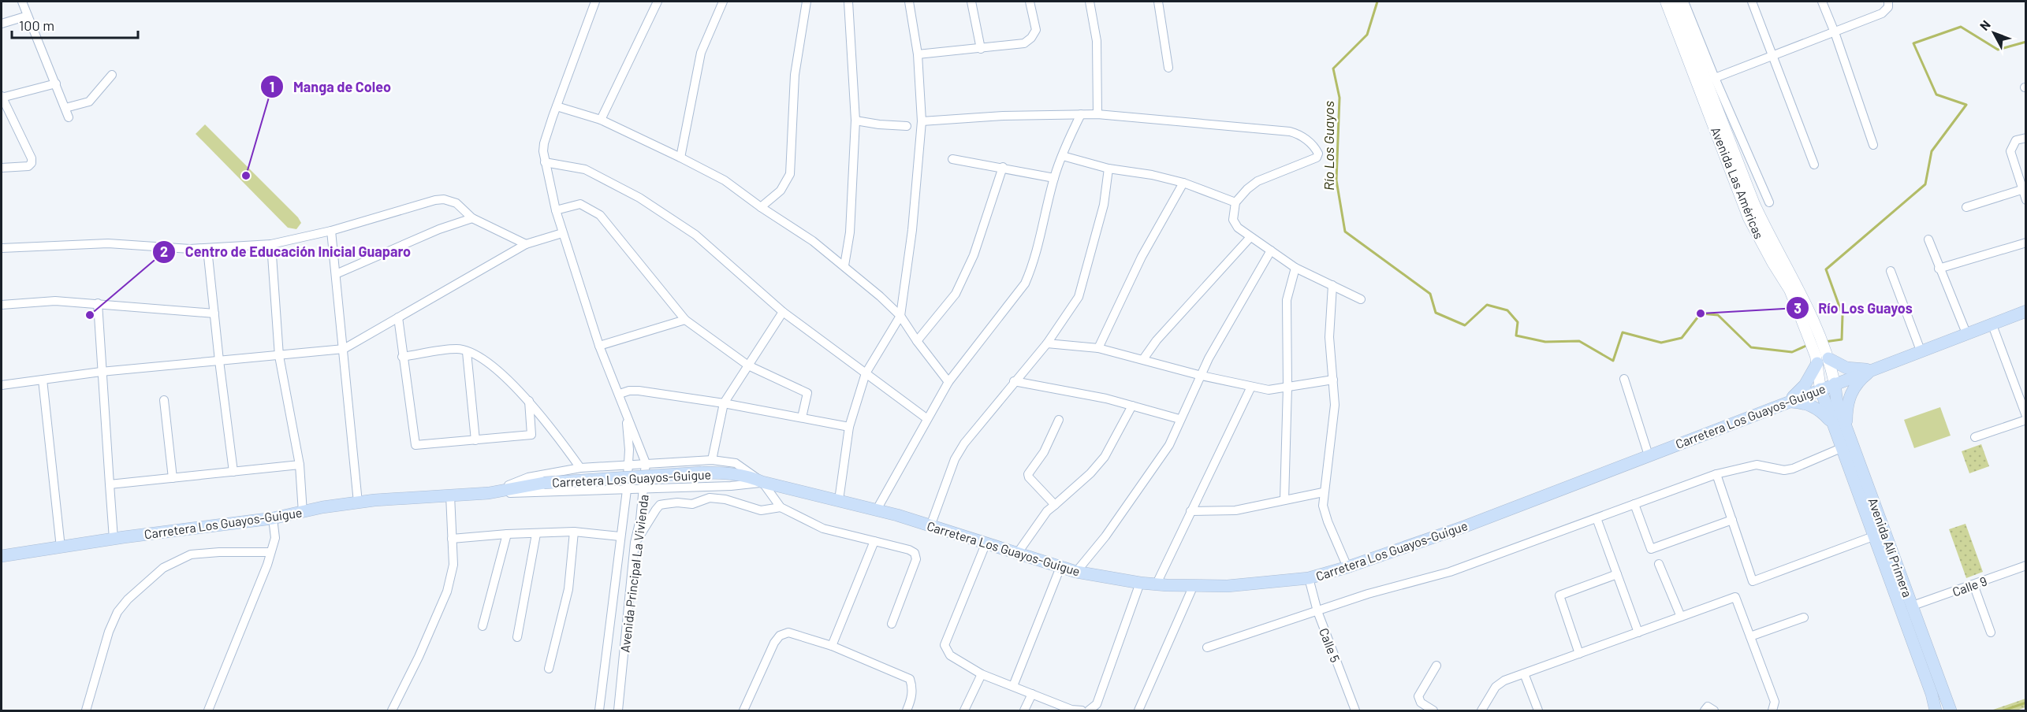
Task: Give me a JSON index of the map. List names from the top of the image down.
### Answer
{
  "streets": {
    "main road": ["Carretera Los Guayos-Guigue", "Avenida Alí Primera"],
    "street": [
      "Avenida Las Américas",
      "Avenida Principal La Vivienda",
      "Calle 9",
      "Calle 5"
    ]
  },
  "crossings": [
    ["Avenida Las Américas", "Carretera Los Guayos-Guigue"],
    ["Avenida Las Américas", "Avenida Alí Primera"],
    ["Carretera Los Guayos-Guigue", "Avenida Alí Primera"],
    ["Carretera Los Guayos-Guigue", "Calle 5"],
    ["Avenida Alí Primera", "Calle 9"]
  ],
  "water": ["Río Los Guayos"],
  "places": ["Manga de Coleo", "Río Los Guayos", "Centro de Educación Inicial Guaparo"],
  "scale_bar": "100 m",
  "north": "top left"
}
